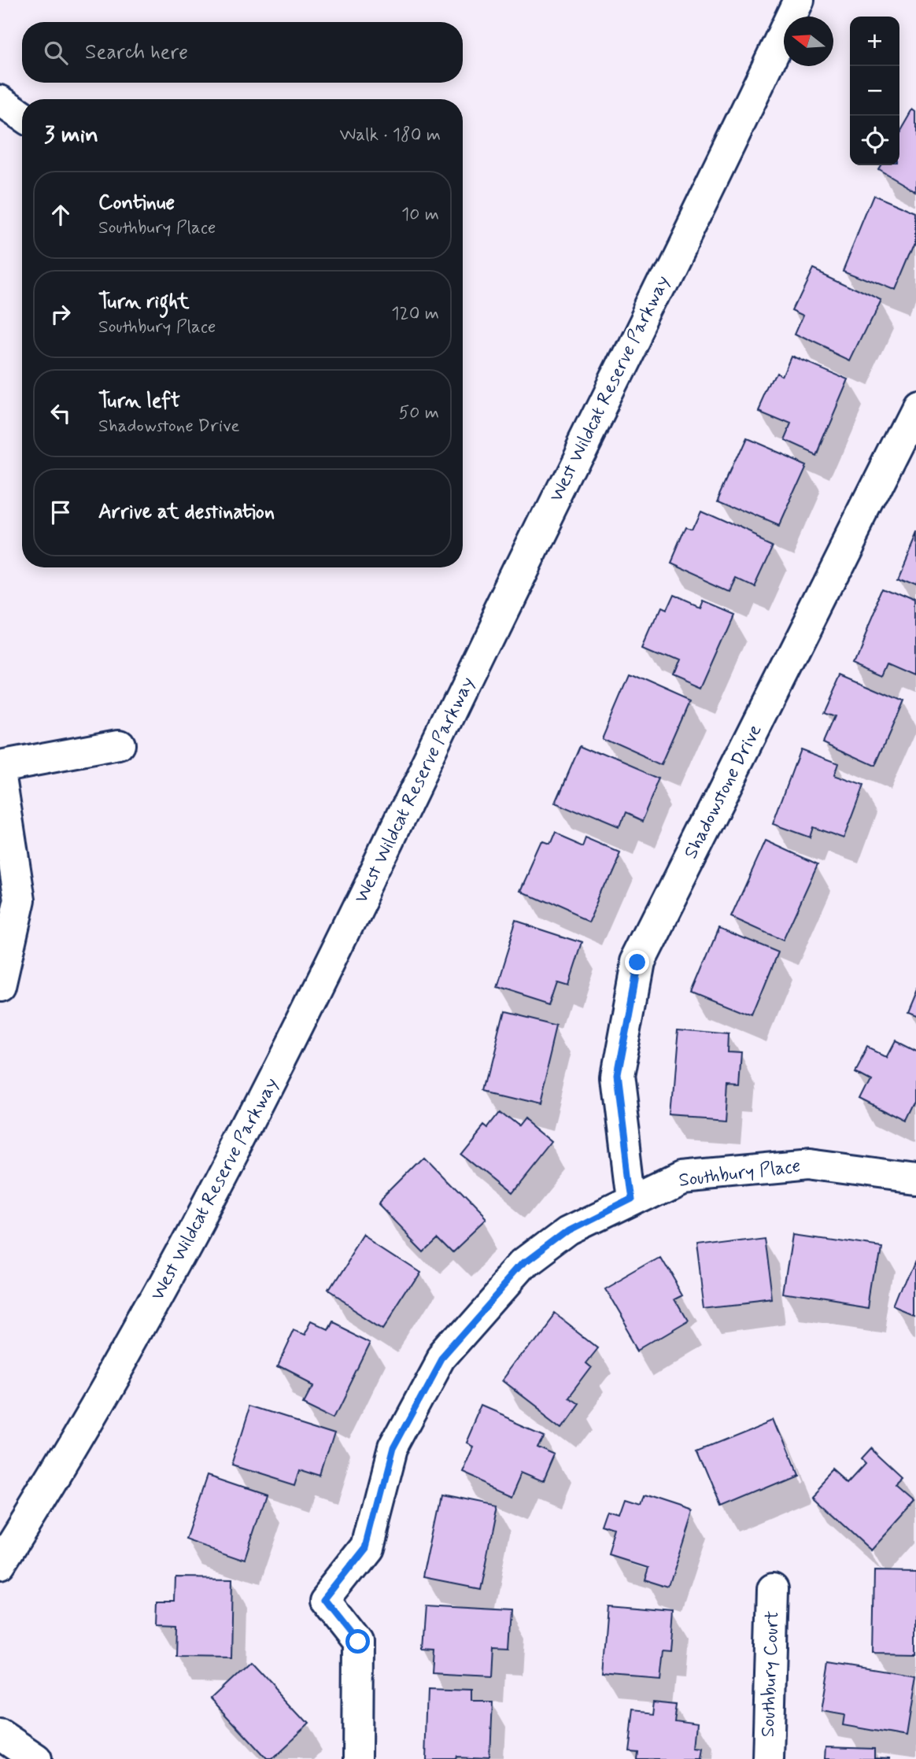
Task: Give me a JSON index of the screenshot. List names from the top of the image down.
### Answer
{
  "streets": {
    "street": [
      "West Wildcat Reserve Parkway",
      "Shadowstone Drive",
      "Southbury Place",
      "Southbury Court"
    ]
  },
  "crossings": [
    ["Shadowstone Drive", "Southbury Place"]
  ],
  "north": "left",
  "page": {
    "map_buttons": ["+", "−"],
    "search": "Search here",
    "heading": ["3 min", "Walk · 180 m"],
    "list": [
      ["Continue", "Southbury Place", "10 m"],
      ["Turn right", "Southbury Place", "120 m"],
      ["Turn left", "Shadowstone Drive", "50 m"],
      "Arrive at destination"
    ]
  }
}
